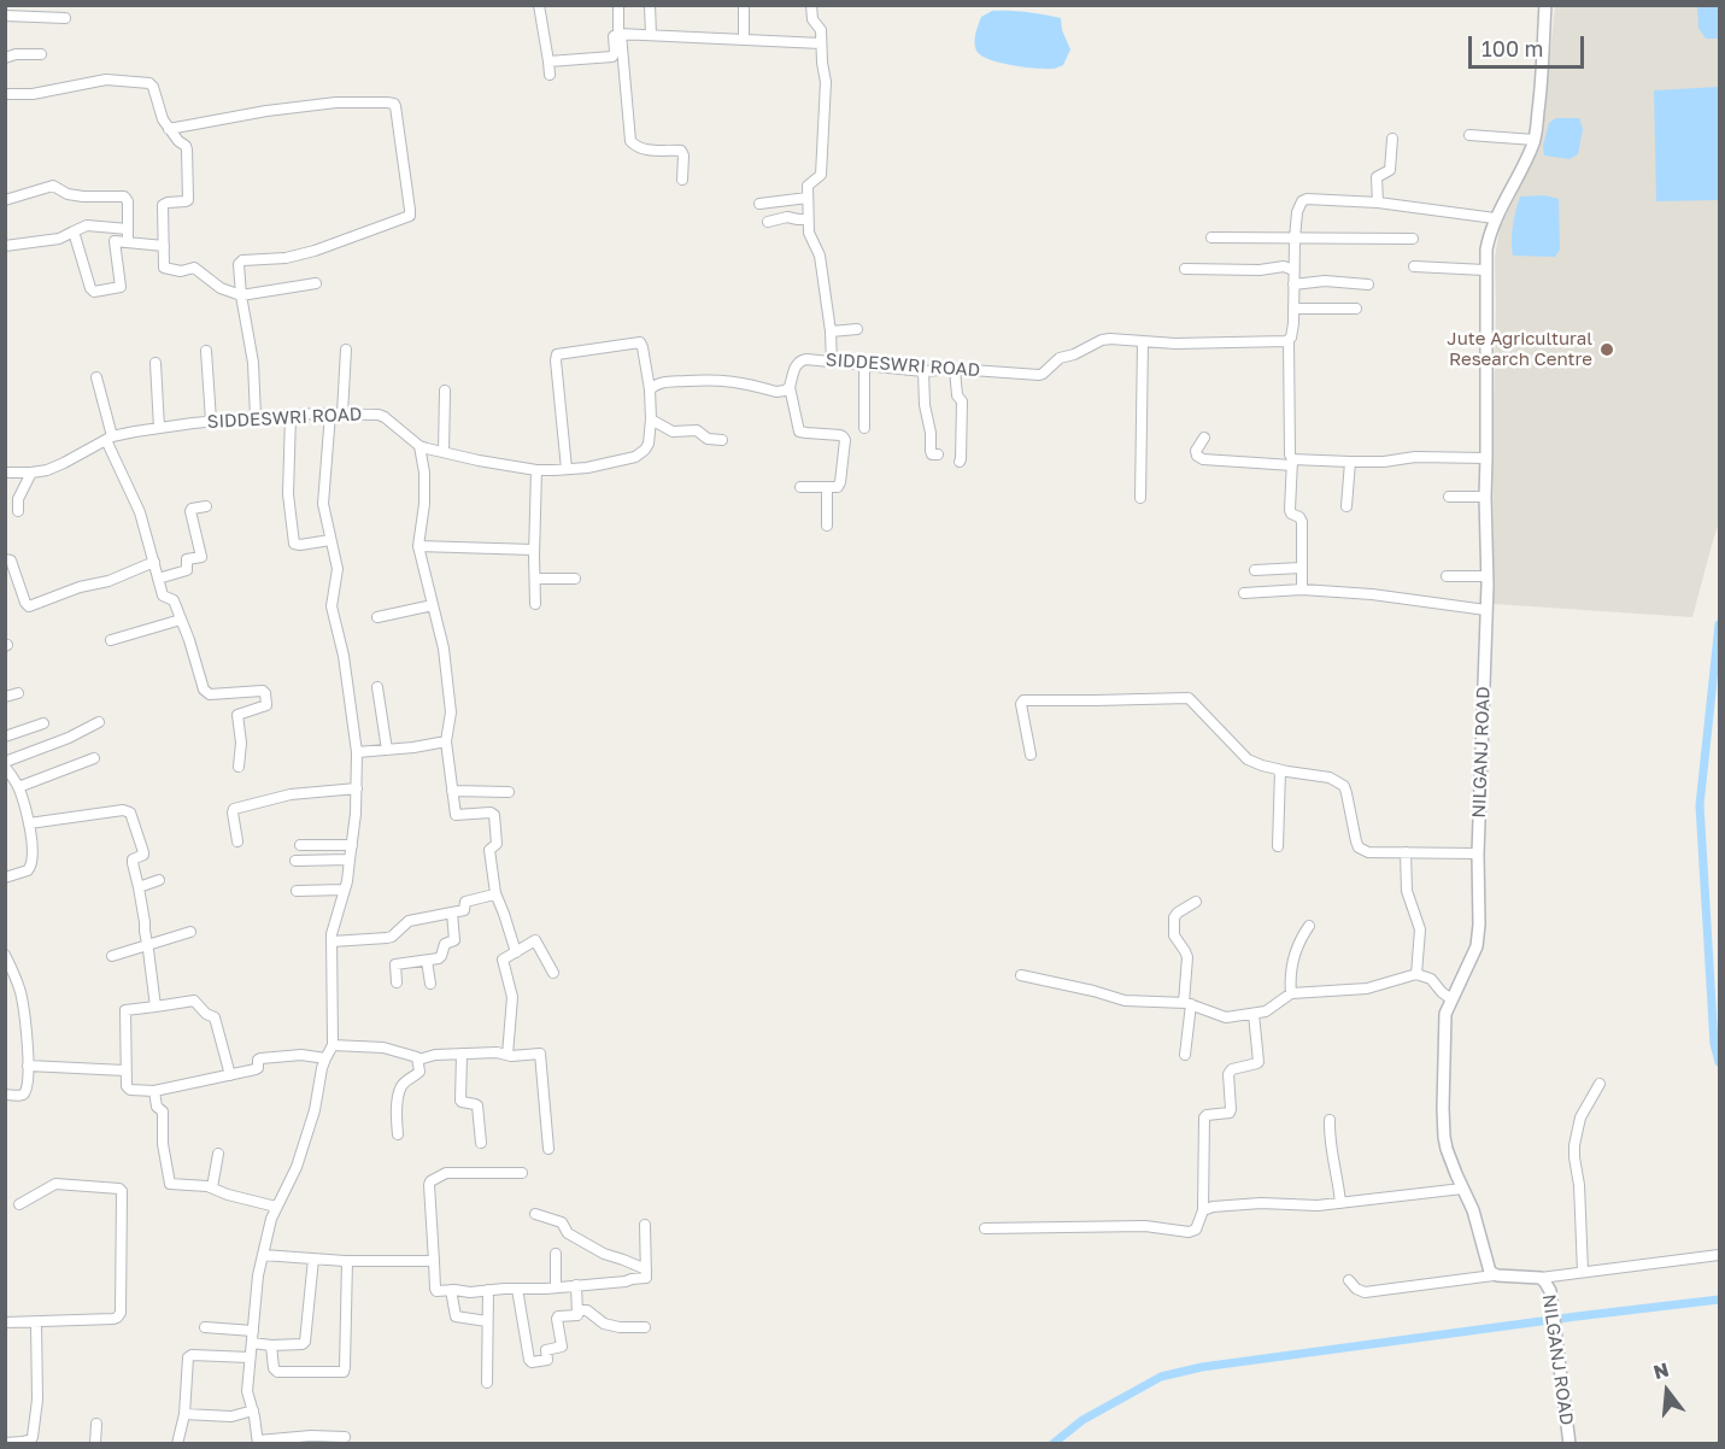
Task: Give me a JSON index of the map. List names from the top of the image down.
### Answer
{
  "streets": {
    "street": ["SIDDESWRI ROAD", "NILGANJ ROAD"]
  },
  "places": ["Jute Agricultural Research Centre"],
  "scale_bar": "100 m",
  "north": "top"
}
